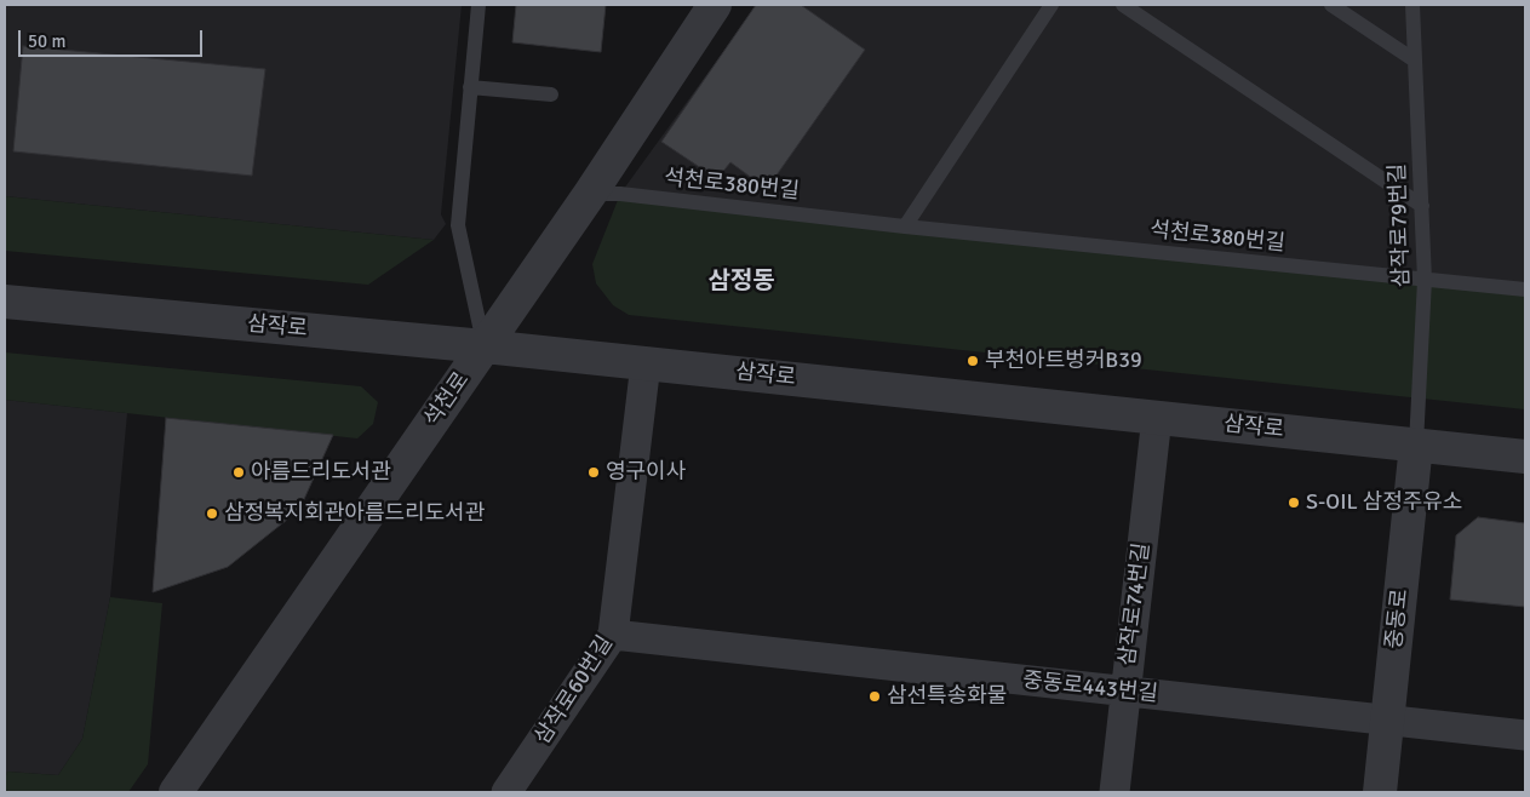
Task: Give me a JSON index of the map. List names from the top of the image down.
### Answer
{
  "streets": {
    "street": [
      "삼작로",
      "석천로",
      "삼작로74번길",
      "중동로",
      "중동로443번길",
      "삼작로60번길"
    ],
    "lane": ["석천로380번길", "삼작로79번길"]
  },
  "crossings": [
    ["석천로380번길", "삼작로79번길"],
    ["석천로380번길", "석천로"],
    ["삼작로79번길", "삼작로"],
    ["삼작로79번길", "중동로"],
    ["삼작로", "석천로"],
    ["삼작로", "삼작로74번길"],
    ["삼작로", "중동로"],
    ["삼작로", "삼작로60번길"],
    ["삼작로74번길", "중동로443번길"],
    ["중동로", "중동로443번길"],
    ["중동로443번길", "삼작로60번길"]
  ],
  "districts": ["삼정동"],
  "places": [
    "부천아트벙커B39",
    "아름드리도서관",
    "영구이사",
    "S-OIL 삼정주유소",
    "삼정복지회관아름드리도서관",
    "삼선특송화물"
  ],
  "scale_bar": "50 m"
}
